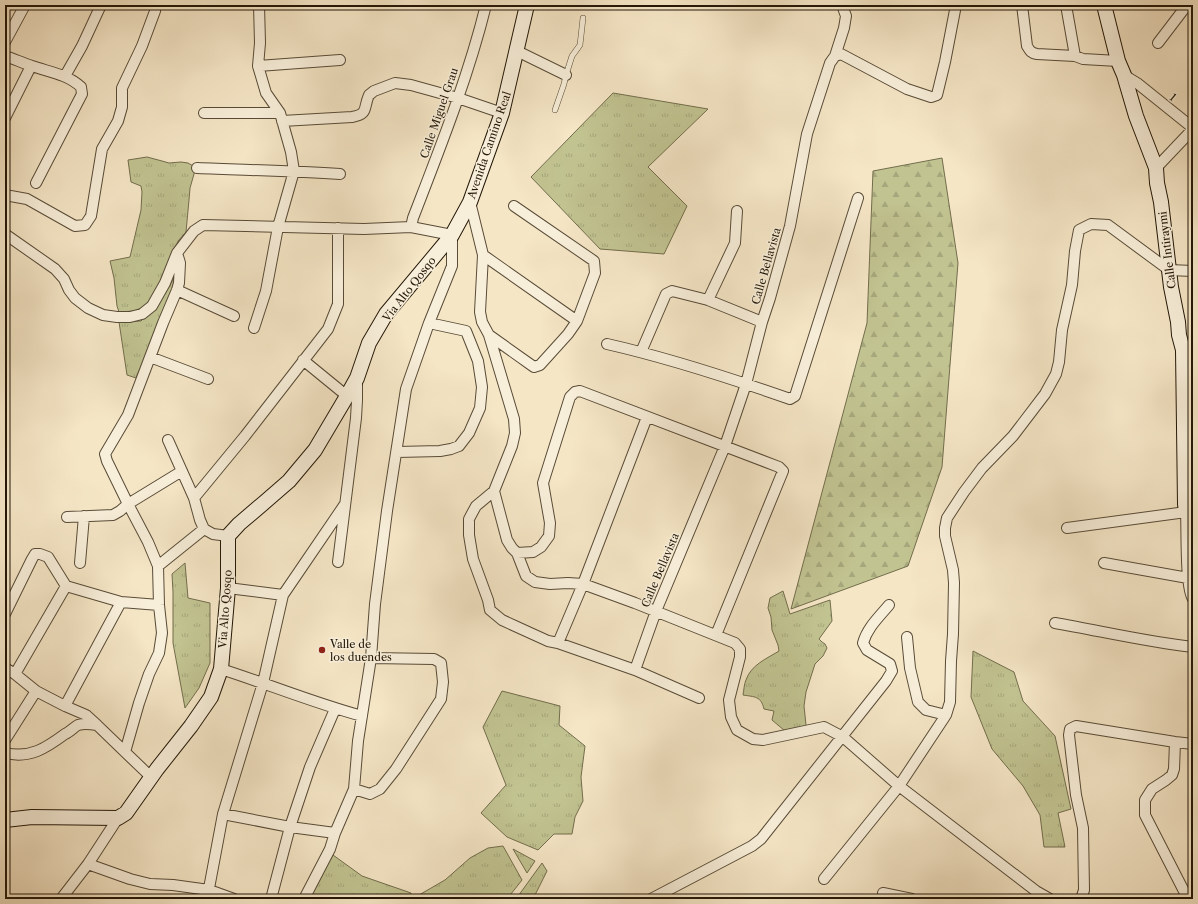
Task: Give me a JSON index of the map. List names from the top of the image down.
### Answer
{
  "streets": {
    "street": [
      "1",
      "Calle Miguel Grau",
      "Avenida Camino Real",
      "Calle Intiraymi",
      "Calle Bellavista",
      "Via Alto Qosqo"
    ]
  },
  "crossings": [
    ["1", "Calle Intiraymi"],
    ["Avenida Camino Real", "Via Alto Qosqo"]
  ],
  "places": ["Valle de los duendes"]
}
